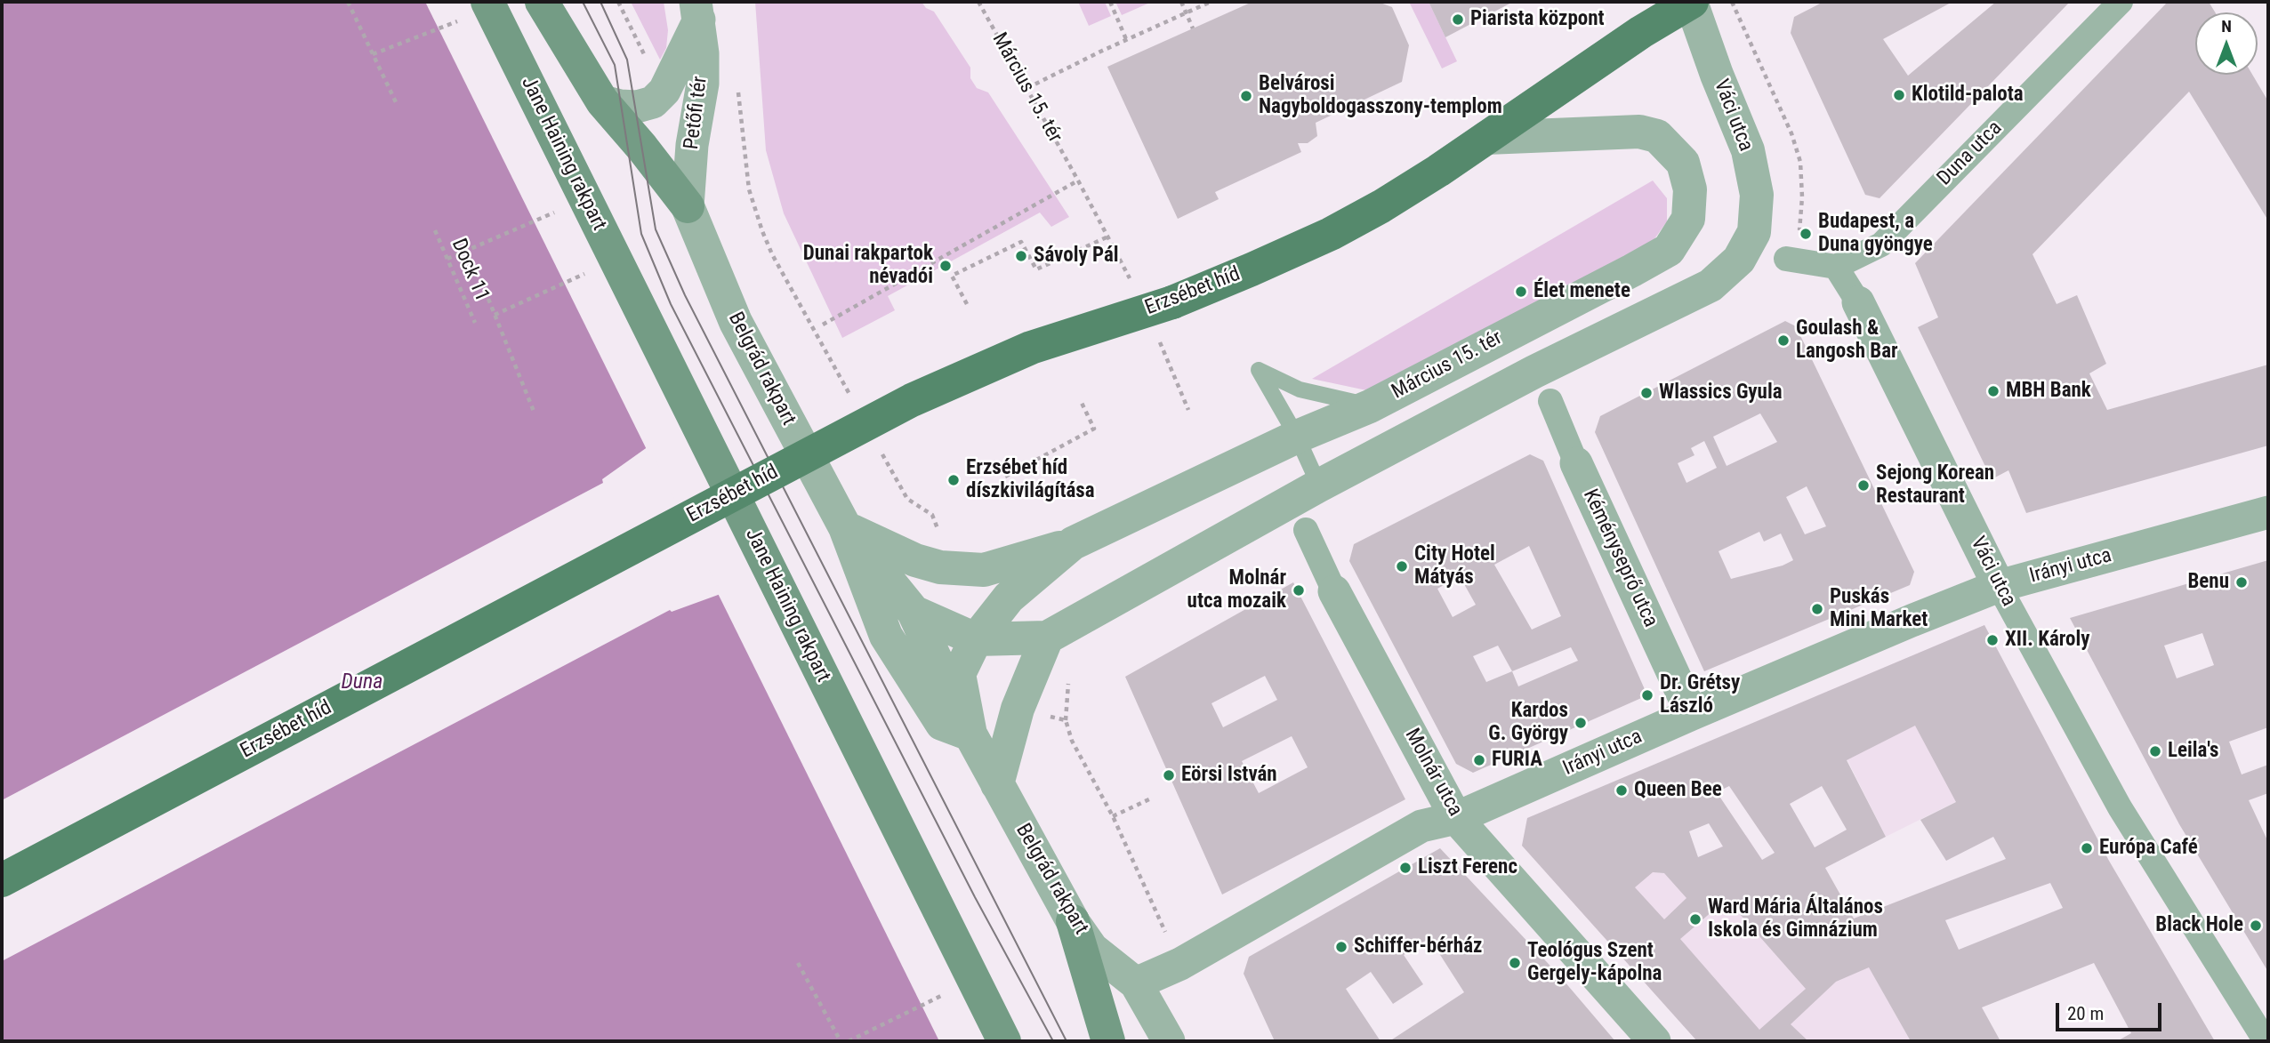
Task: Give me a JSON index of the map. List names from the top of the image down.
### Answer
{
  "streets": {
    "main road": ["Jane Haining rakpart", "Erzsébet híd"],
    "street": [
      "Március 15. tér",
      "Petőfi tér",
      "Váci utca",
      "Duna utca",
      "Belgrád rakpart",
      "Kéményseprő utca",
      "Irányi utca",
      "Molnár utca"
    ],
    "path": ["Dock 11"]
  },
  "crossings": [
    ["Március 15. tér", "Erzsébet híd"],
    ["Március 15. tér", "Belgrád rakpart"],
    ["Petőfi tér", "Belgrád rakpart"],
    ["Váci utca", "Duna utca"],
    ["Váci utca", "Kéményseprő utca"],
    ["Váci utca", "Irányi utca"],
    ["Belgrád rakpart", "Irányi utca"],
    ["Kéményseprő utca", "Irányi utca"],
    ["Irányi utca", "Molnár utca"]
  ],
  "water": ["Duna"],
  "places": [
    "Piarista központ",
    "Klotild-palota",
    "Belvárosi Nagyboldogasszony-templom",
    "Budapest, a Duna gyöngye",
    "Sávoly Pál",
    "Dunai rakpartok névadói",
    "Élet menete",
    "Goulash & Langosh Bar",
    "MBH Bank",
    "Wlassics Gyula",
    "Erzsébet híd díszkivilágítása",
    "Sejong Korean Restaurant",
    "City Hotel Mátyás",
    "Benu",
    "Molnár utca mozaik",
    "Puskás Mini Market",
    "XII. Károly",
    "Dr. Grétsy László",
    "Kardos G. György",
    "Leila's",
    "FURIA",
    "Eörsi István",
    "Queen Bee",
    "Európa Café",
    "Liszt Ferenc",
    "Ward Mária Általános Iskola és Gimnázium",
    "Black Hole",
    "Schiffer-bérház",
    "Teológus Szent Gergely-kápolna"
  ],
  "scale_bar": "20 m",
  "north": "top"
}
